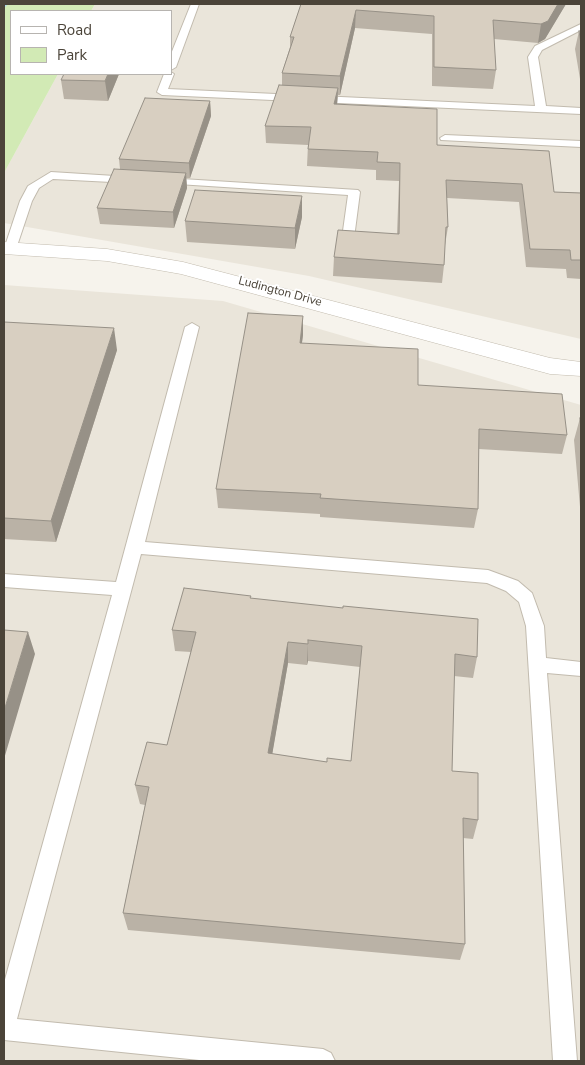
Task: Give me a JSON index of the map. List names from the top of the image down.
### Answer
{
  "streets": {
    "street": ["Ludington Drive"]
  },
  "legend": ["Road", "Park"]
}
